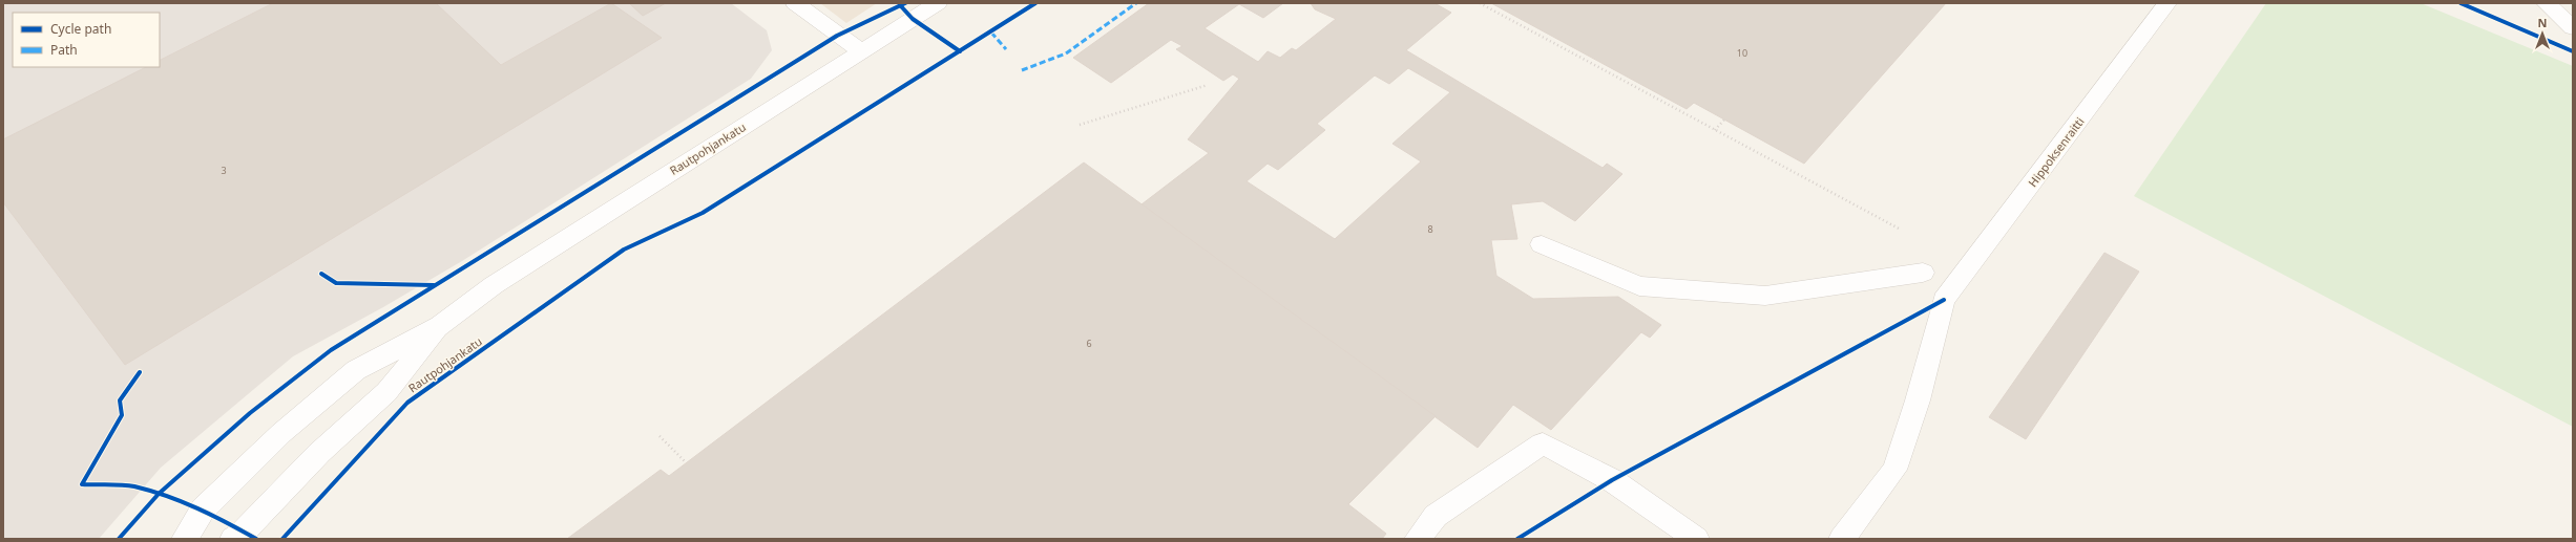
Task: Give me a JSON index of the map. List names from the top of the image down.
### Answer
{
  "streets": {
    "street": ["Rautpohjankatu", "Hippoksenraitti"]
  },
  "house_numbers": [
    "10",
    "3",
    "8",
    "6"
  ],
  "legend": ["Cycle path", "Path"],
  "north": "top"
}
